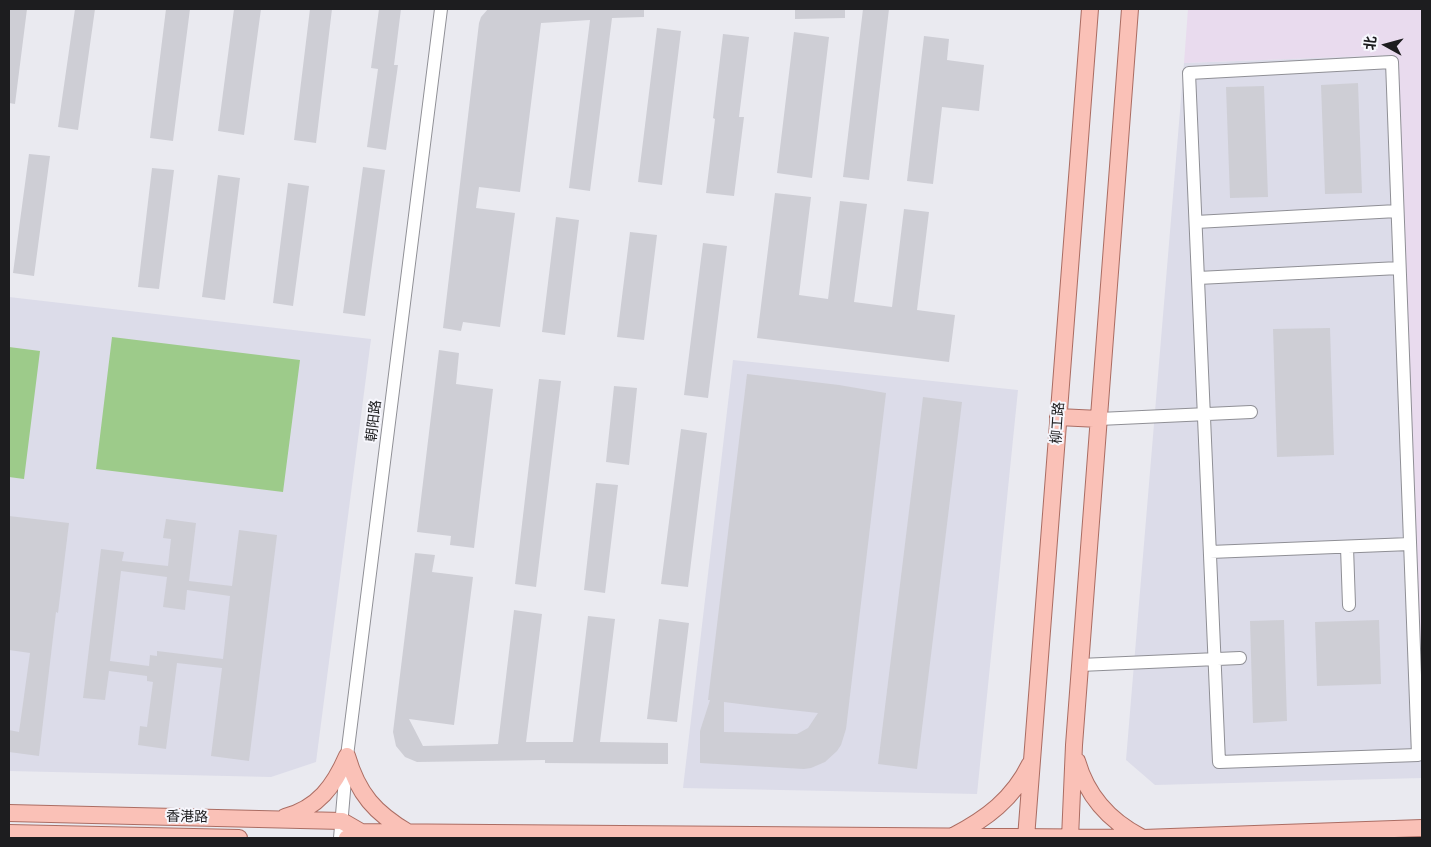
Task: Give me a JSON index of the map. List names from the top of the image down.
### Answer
{
  "streets": {
    "main road": ["柳工路", "香港路"],
    "street": ["朝阳路"]
  },
  "crossings": [
    ["朝阳路", "香港路"],
    ["柳工路", "香港路"]
  ],
  "north": "left"
}
